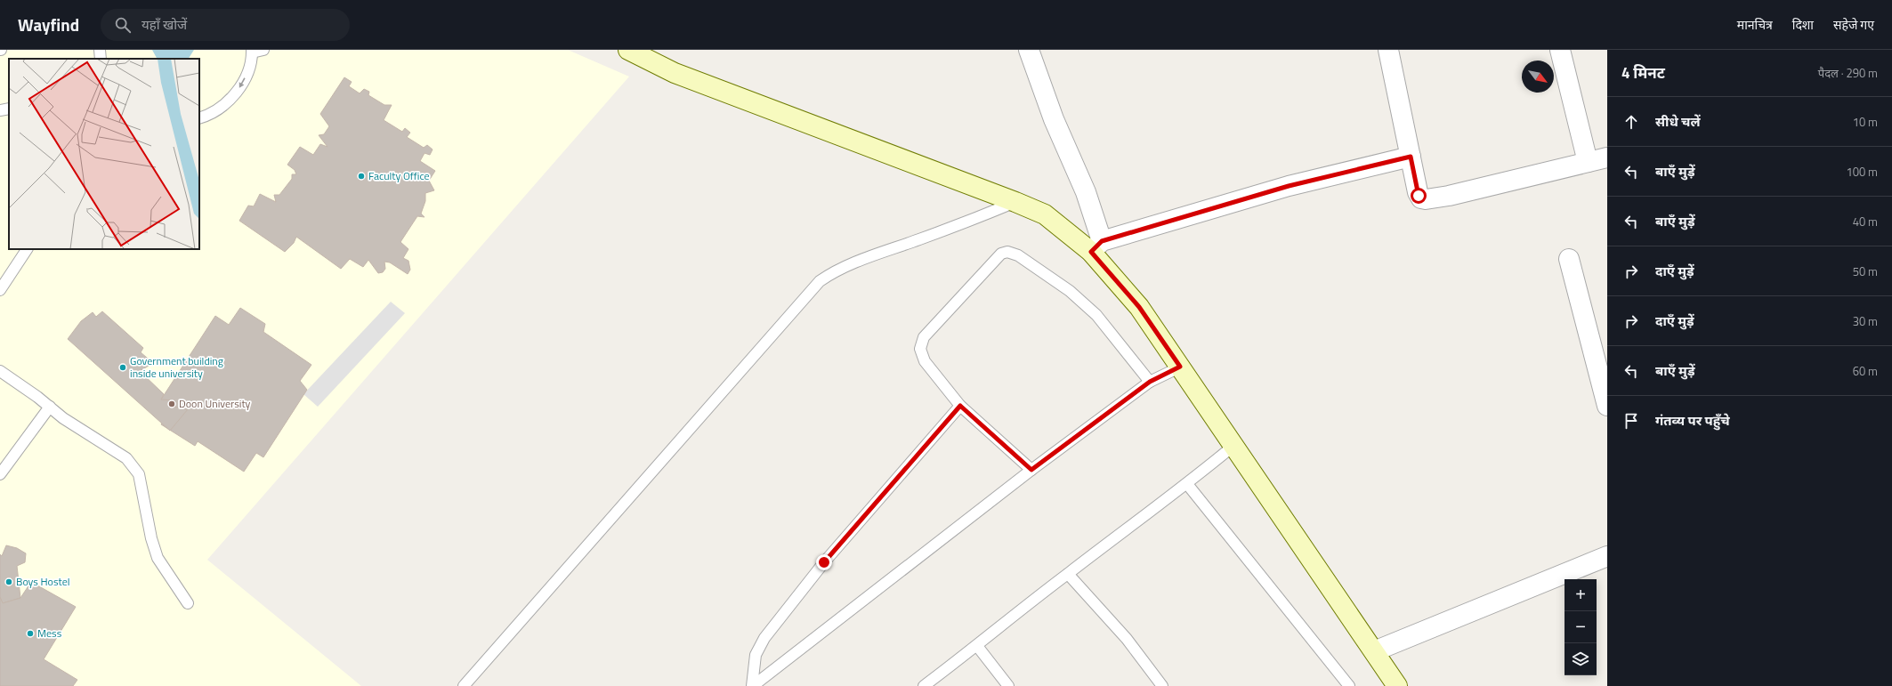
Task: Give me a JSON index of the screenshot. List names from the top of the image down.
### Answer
{
  "places": [
    "Faculty Office",
    "Government building inside university",
    "Doon University",
    "Boys Hostel",
    "Mess"
  ],
  "north": "bottom right",
  "page": {
    "header": "Wayfind",
    "search": "यहाँ खोजें",
    "nav": ["मानचित्र", "दिशा", "सहेजे गए"],
    "heading": ["4 मिनट", "पैदल · 290 m"],
    "list": [
      ["सीधे चलें", "10 m"],
      ["बाएँ मुड़ें", "100 m"],
      ["बाएँ मुड़ें", "40 m"],
      ["दाएँ मुड़ें", "50 m"],
      ["दाएँ मुड़ें", "30 m"],
      ["बाएँ मुड़ें", "60 m"],
      "गंतव्य पर पहुँचे"
    ],
    "map_buttons": ["+", "−"]
  }
}
